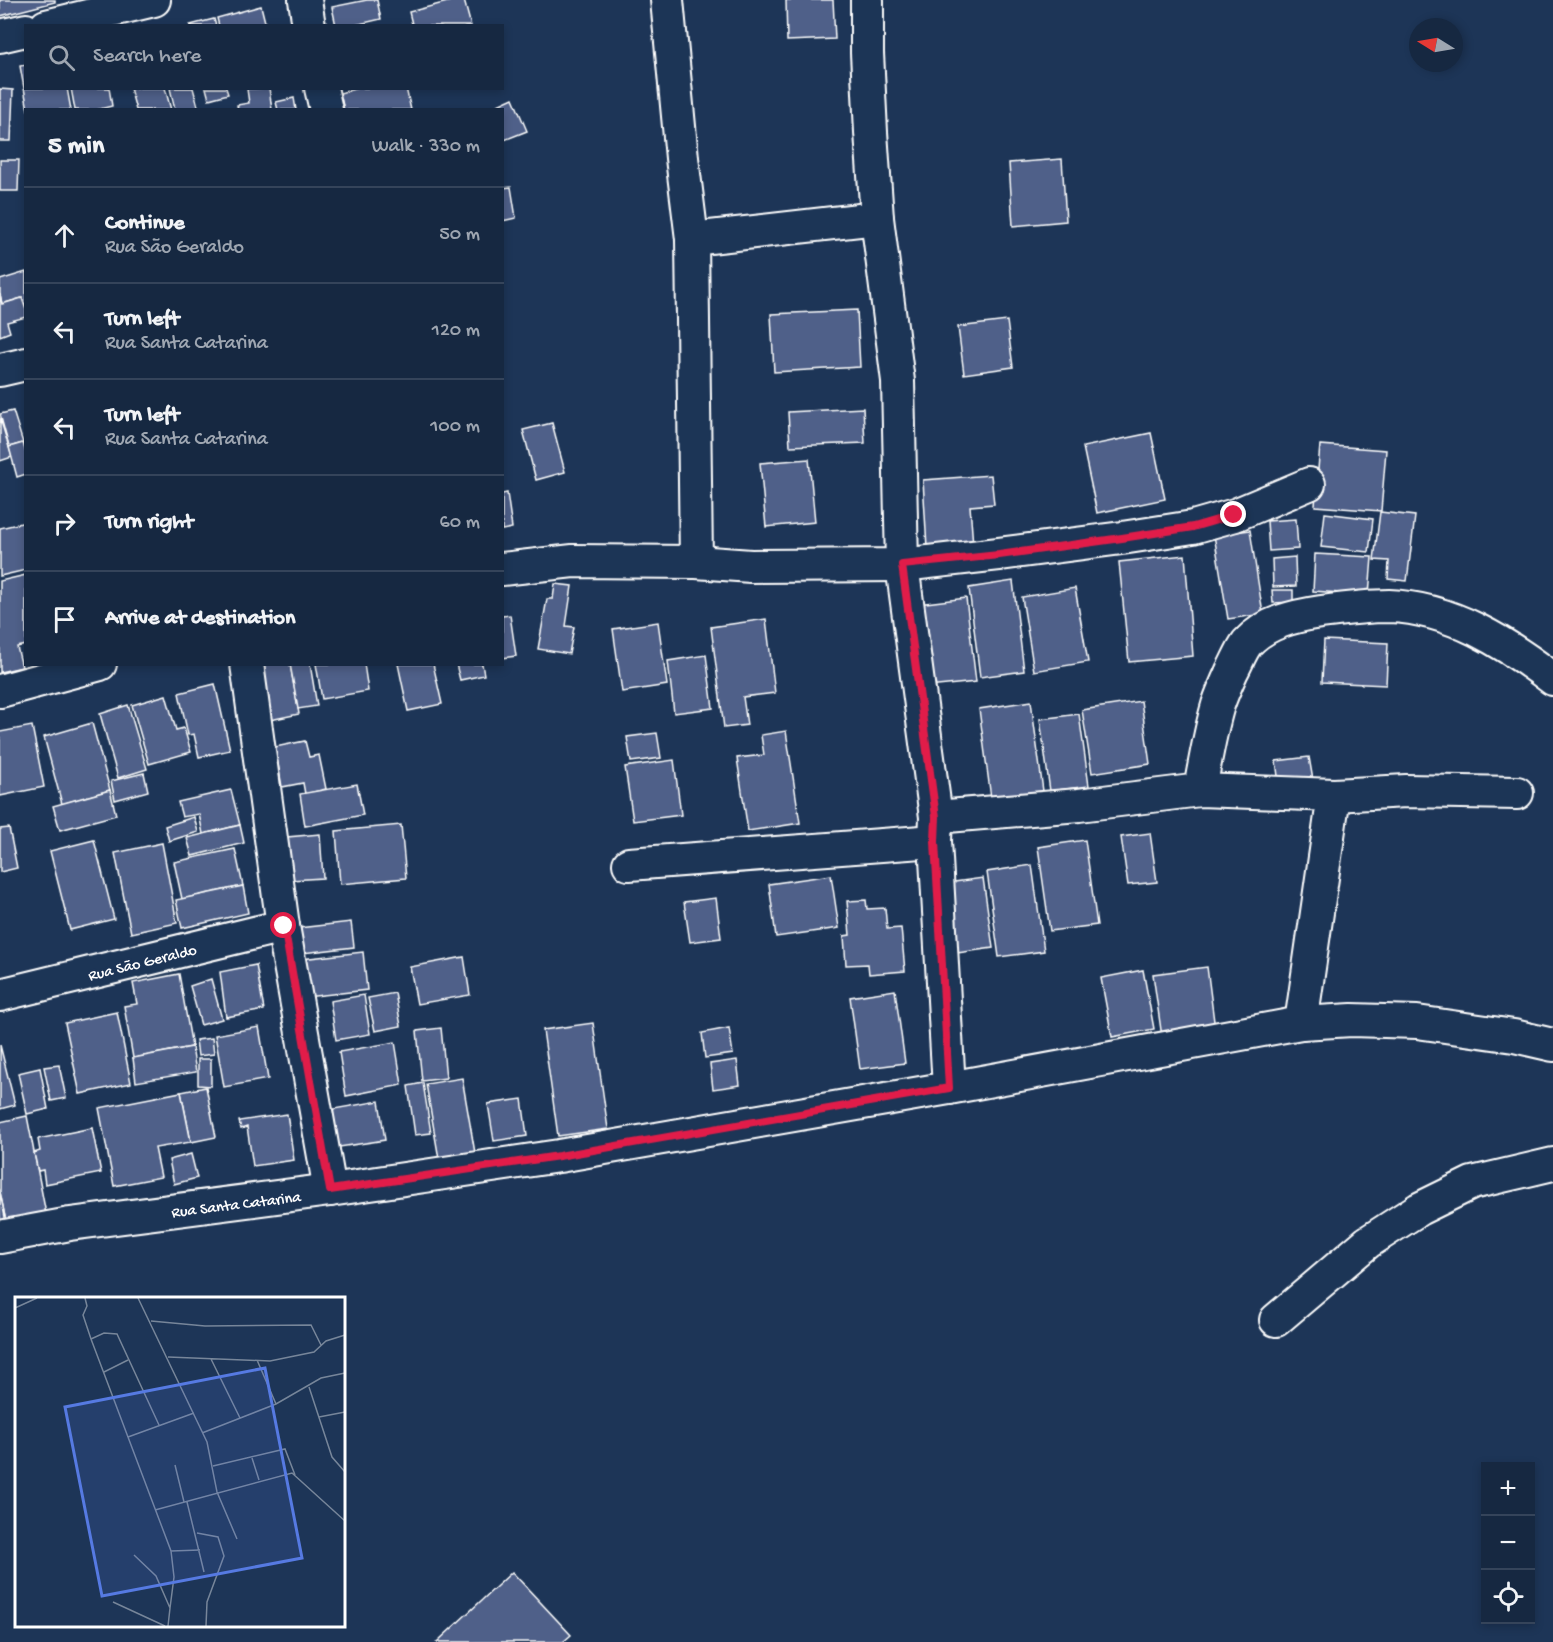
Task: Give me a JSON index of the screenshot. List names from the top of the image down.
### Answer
{
  "streets": {
    "street": ["Rua São Geraldo", "Rua Santa Catarina"]
  },
  "north": "left",
  "page": {
    "search": "Search here",
    "heading": ["5 min", "Walk · 330 m"],
    "list": [
      ["Continue", "Rua São Geraldo", "50 m"],
      ["Turn left", "Rua Santa Catarina", "120 m"],
      ["Turn left", "Rua Santa Catarina", "100 m"],
      ["Turn right", "60 m"],
      "Arrive at destination"
    ],
    "map_buttons": ["+", "−"]
  }
}
